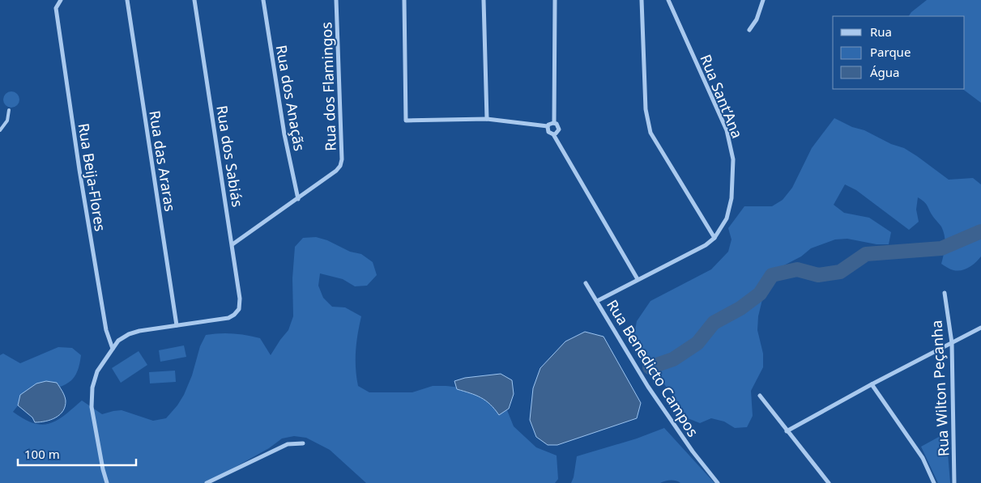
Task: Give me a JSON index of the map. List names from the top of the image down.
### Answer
{
  "streets": {
    "street": [
      "Rua dos Flamingos",
      "Rua Sant’Ana",
      "Rua dos Anaçãs",
      "Rua dos Sabiás",
      "Rua das Araras",
      "Rua Beija-Flores",
      "Rua Benedicto Campos",
      "Rua Wilton Peçanha"
    ]
  },
  "crossings": [
    ["Rua dos Flamingos", "Rua dos Anaçãs"],
    ["Rua Sant’Ana", "Rua Benedicto Campos"],
    ["Rua dos Sabiás", "Rua das Araras"]
  ],
  "legend": ["Rua", "Parque", "Água"],
  "scale_bar": "100 m"
}
